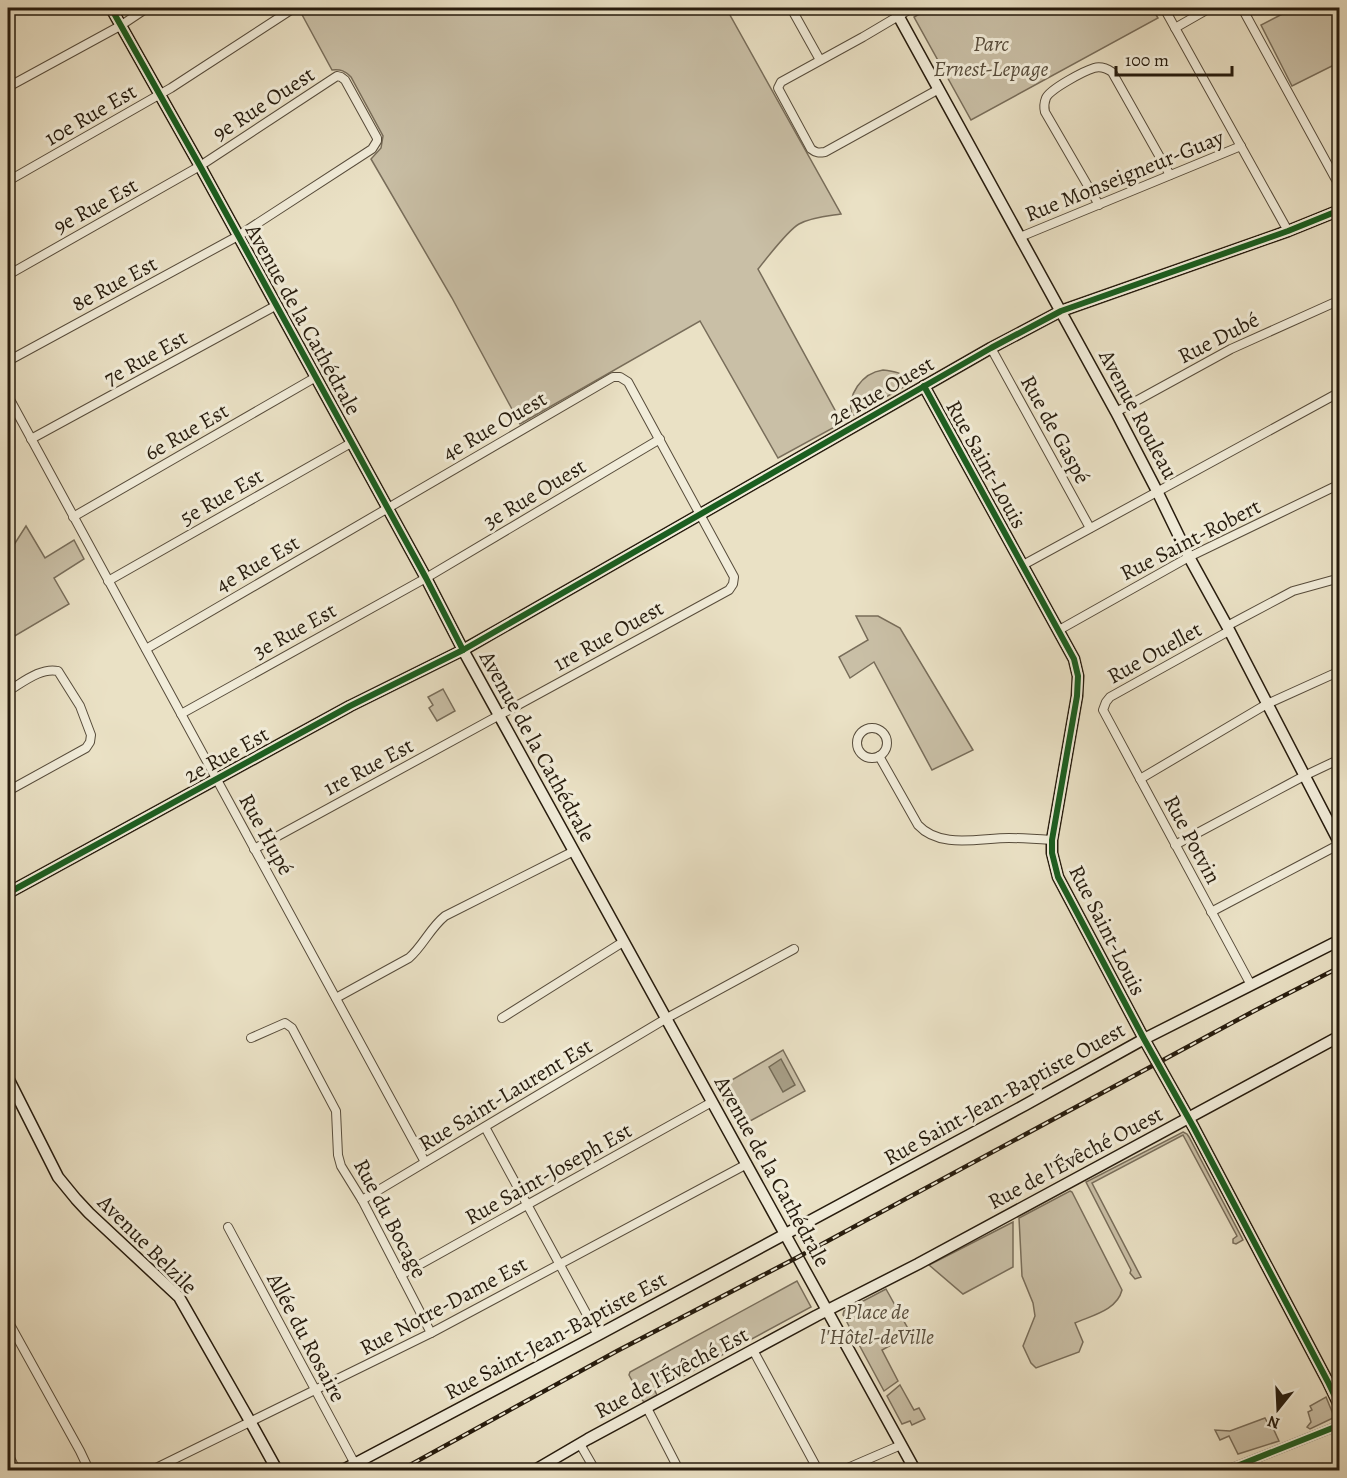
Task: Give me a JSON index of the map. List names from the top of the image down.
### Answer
{
  "streets": {
    "street": [
      "9e Rue Ouest",
      "10e Rue Est",
      "Rue Monseigneur-Guay",
      "9e Rue Est",
      "8e Rue Est",
      "Avenue de la Cathédrale",
      "Rue Dubé",
      "7e Rue Est",
      "2e Rue Ouest",
      "Avenue Rouleau",
      "4e Rue Ouest",
      "Rue de Gaspé",
      "6e Rue Est",
      "Rue Saint-Louis",
      "3e Rue Ouest",
      "5e Rue Est",
      "Rue Saint-Robert",
      "4e Rue Est",
      "3e Rue Est",
      "1re Rue Ouest",
      "Rue Ouellet",
      "2e Rue Est",
      "1re Rue Est",
      "Rue Hupé",
      "Rue Potvin",
      "Rue Saint-Jean-Baptiste Ouest",
      "Rue Saint-Laurent Est",
      "Rue de l'Évêché Ouest",
      "Rue Saint-Joseph Est",
      "Rue du Bocage",
      "Avenue Belzile",
      "Rue Notre-Dame Est",
      "Rue Saint-Jean-Baptiste Est",
      "Allée du Rosaire",
      "Rue de l'Évêché Est"
    ]
  },
  "crossings": [
    ["9e Rue Ouest", "9e Rue Est"],
    ["9e Rue Ouest", "8e Rue Est"],
    ["9e Rue Ouest", "Avenue de la Cathédrale"],
    ["10e Rue Est", "Avenue de la Cathédrale"],
    ["Rue Monseigneur-Guay", "Avenue Rouleau"],
    ["9e Rue Est", "Avenue de la Cathédrale"],
    ["8e Rue Est", "Avenue de la Cathédrale"],
    ["Avenue de la Cathédrale", "7e Rue Est"],
    ["Avenue de la Cathédrale", "2e Rue Ouest"],
    ["Avenue de la Cathédrale", "4e Rue Ouest"],
    ["Avenue de la Cathédrale", "6e Rue Est"],
    ["Avenue de la Cathédrale", "3e Rue Ouest"],
    ["Avenue de la Cathédrale", "5e Rue Est"],
    ["Avenue de la Cathédrale", "4e Rue Est"],
    ["Avenue de la Cathédrale", "3e Rue Est"],
    ["Avenue de la Cathédrale", "1re Rue Ouest"],
    ["Avenue de la Cathédrale", "2e Rue Est"],
    ["Avenue de la Cathédrale", "1re Rue Est"],
    ["Avenue de la Cathédrale", "Rue Saint-Jean-Baptiste Ouest"],
    ["Avenue de la Cathédrale", "Rue Saint-Laurent Est"],
    ["Avenue de la Cathédrale", "Rue de l'Évêché Ouest"],
    ["Avenue de la Cathédrale", "Rue Saint-Joseph Est"],
    ["Avenue de la Cathédrale", "Rue Notre-Dame Est"],
    ["Avenue de la Cathédrale", "Rue Saint-Jean-Baptiste Est"],
    ["Avenue de la Cathédrale", "Rue de l'Évêché Est"],
    ["Rue Dubé", "Avenue Rouleau"],
    ["7e Rue Est", "Rue Hupé"],
    ["2e Rue Ouest", "Avenue Rouleau"],
    ["2e Rue Ouest", "Rue de Gaspé"],
    ["2e Rue Ouest", "Rue Saint-Louis"],
    ["2e Rue Ouest", "1re Rue Ouest"],
    ["2e Rue Ouest", "2e Rue Est"],
    ["Avenue Rouleau", "Rue Saint-Robert"],
    ["Avenue Rouleau", "Rue Ouellet"],
    ["4e Rue Ouest", "3e Rue Ouest"],
    ["4e Rue Ouest", "4e Rue Est"],
    ["6e Rue Est", "Rue Hupé"],
    ["Rue Saint-Louis", "Rue Saint-Robert"],
    ["Rue Saint-Louis", "Rue Saint-Jean-Baptiste Ouest"],
    ["Rue Saint-Louis", "Rue de l'Évêché Ouest"],
    ["3e Rue Ouest", "3e Rue Est"],
    ["5e Rue Est", "Rue Hupé"],
    ["4e Rue Est", "Rue Hupé"],
    ["3e Rue Est", "Rue Hupé"],
    ["1re Rue Ouest", "1re Rue Est"],
    ["Rue Ouellet", "Rue Potvin"],
    ["2e Rue Est", "Rue Hupé"],
    ["1re Rue Est", "Rue Hupé"],
    ["Rue Hupé", "Rue Saint-Laurent Est"],
    ["Rue Potvin", "Rue Saint-Jean-Baptiste Ouest"],
    ["Rue Saint-Jean-Baptiste Ouest", "Rue Saint-Jean-Baptiste Est"],
    ["Rue Saint-Laurent Est", "Rue du Bocage"],
    ["Rue de l'Évêché Ouest", "Rue de l'Évêché Est"],
    ["Rue Saint-Joseph Est", "Rue du Bocage"],
    ["Rue du Bocage", "Rue Notre-Dame Est"],
    ["Avenue Belzile", "Rue Notre-Dame Est"],
    ["Rue Notre-Dame Est", "Allée du Rosaire"],
    ["Rue Saint-Jean-Baptiste Est", "Allée du Rosaire"]
  ],
  "parks": ["Parc Ernest-Lepage", "Place de l'Hôtel-deVille"],
  "scale_bar": "100 m",
  "north": "bottom"
}
